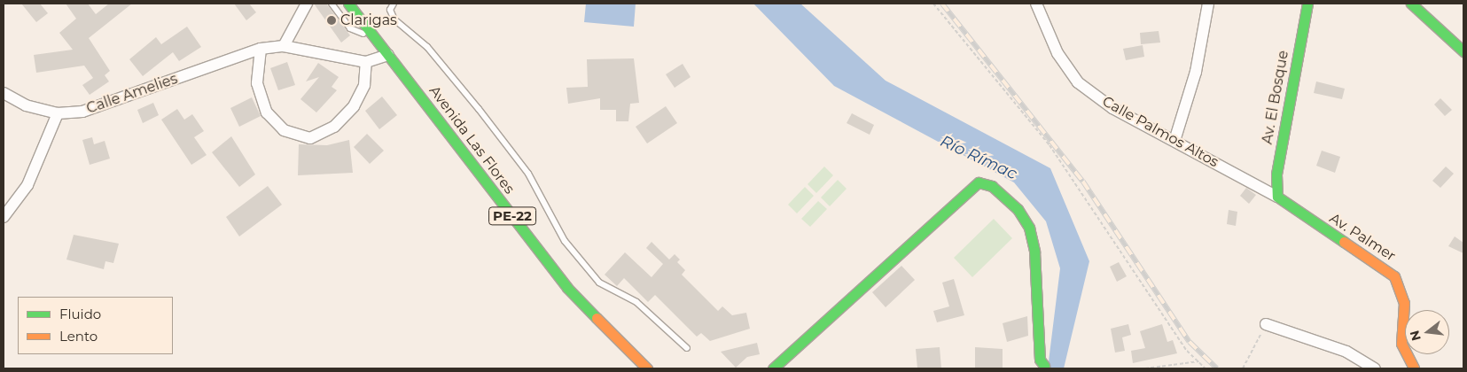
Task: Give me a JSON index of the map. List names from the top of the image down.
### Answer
{
  "streets": {
    "main road": [
      "Av. El Bosque",
      "Avenida Las Flores",
      "PE-22",
      "Av. Palmer"
    ],
    "street": ["Calle Amelies", "Calle Palmos Altos"]
  },
  "crossings": [
    ["Av. El Bosque", "Calle Palmos Altos"],
    ["Av. El Bosque", "Av. Palmer"],
    ["Calle Palmos Altos", "Av. Palmer"]
  ],
  "water": ["Río Rímac"],
  "places": ["Clarigas"],
  "legend": ["Fluido", "Lento"],
  "north": "left"
}
